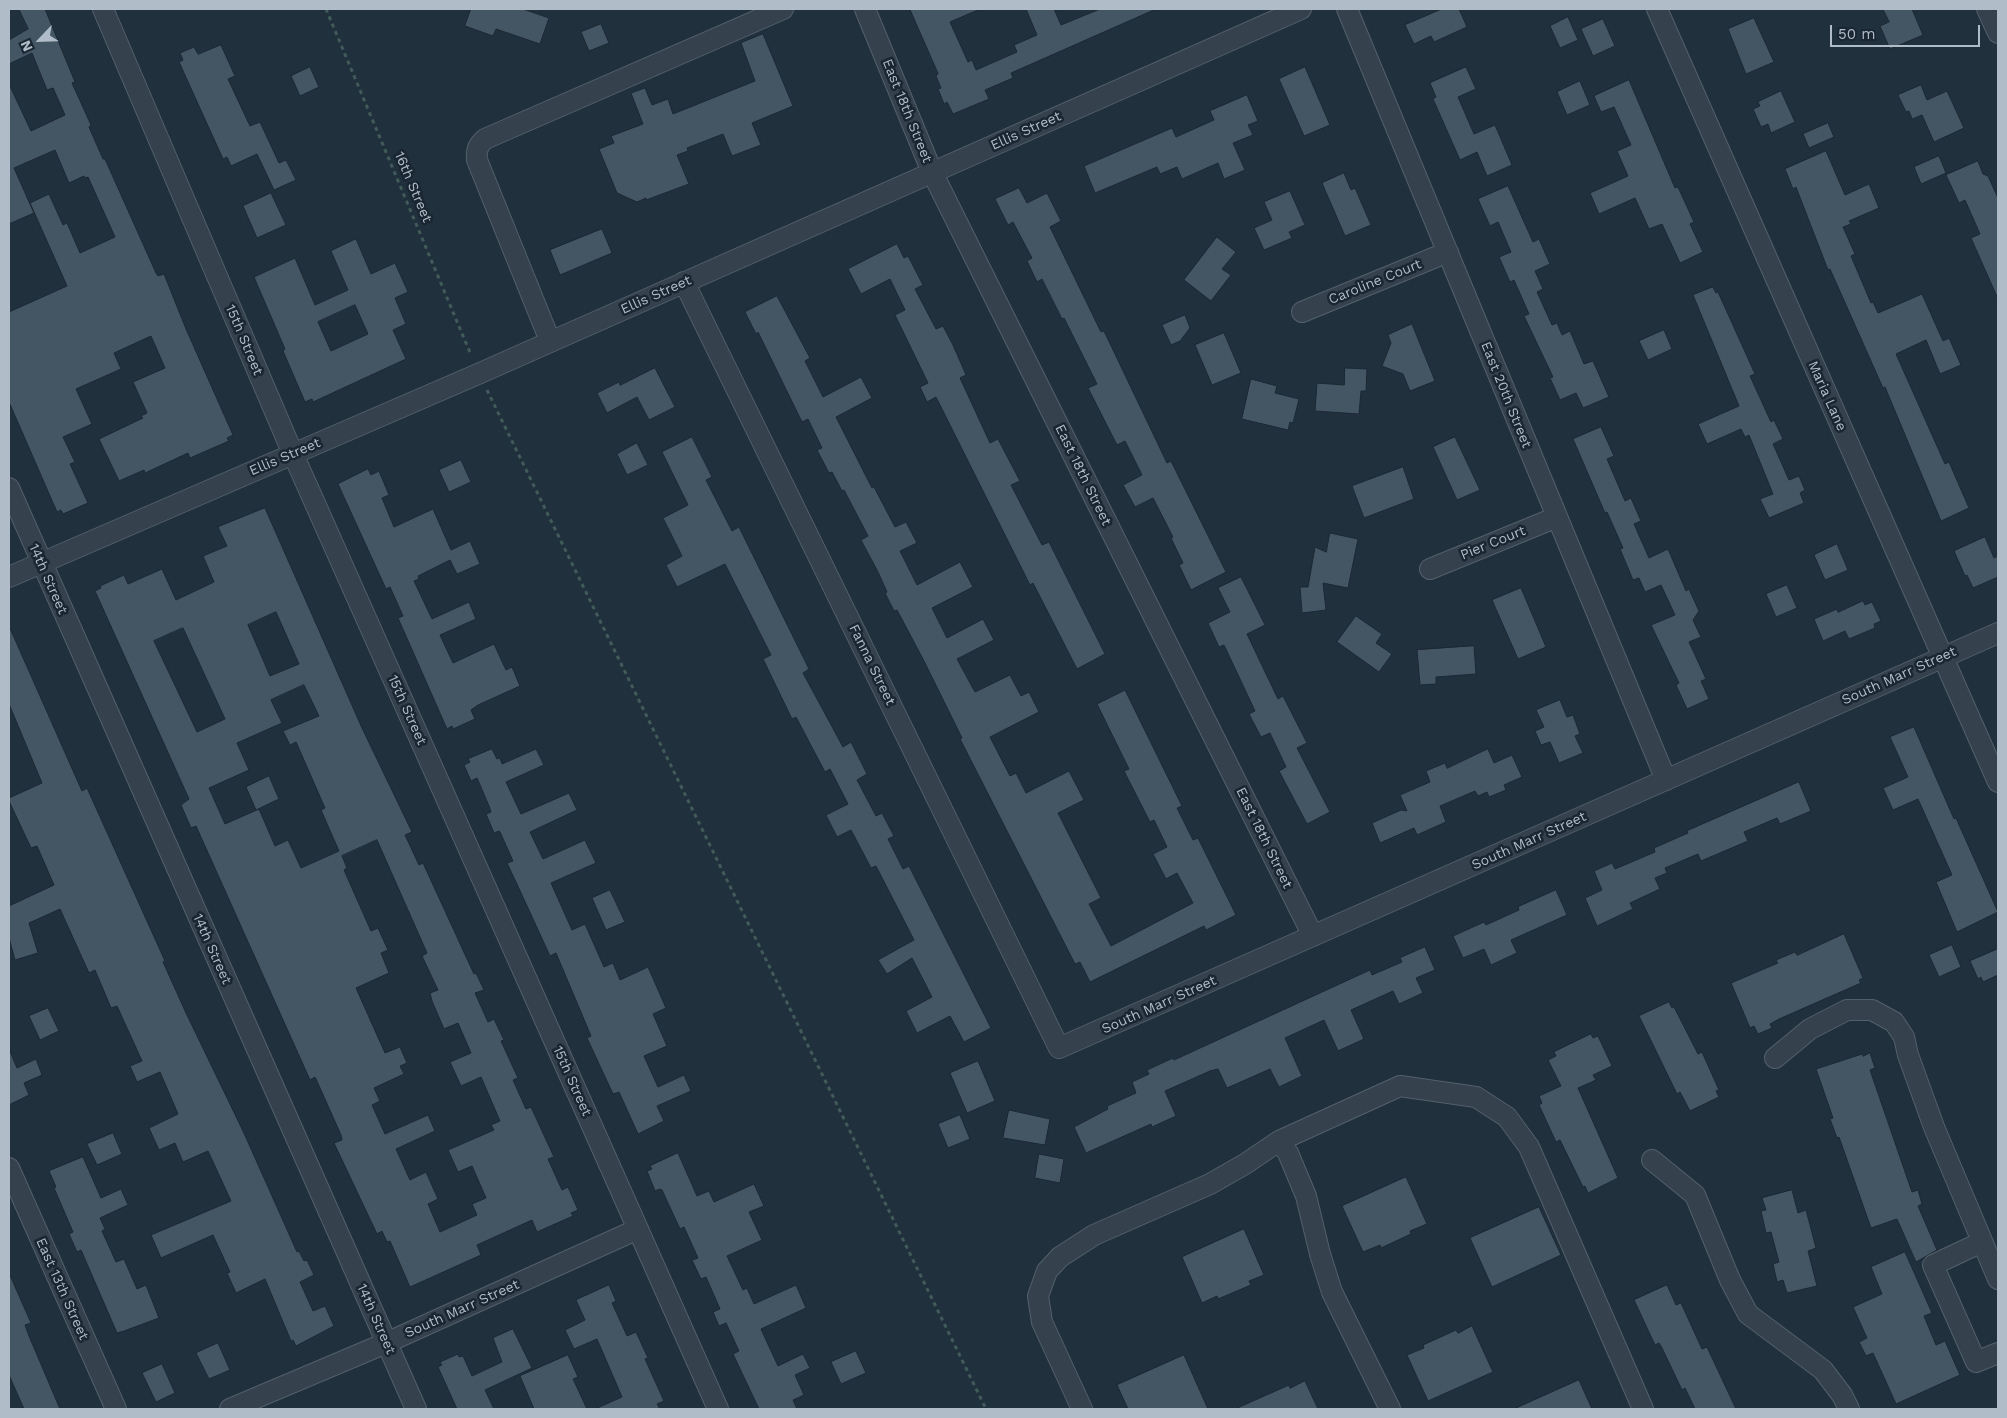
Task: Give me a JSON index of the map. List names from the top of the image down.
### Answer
{
  "streets": {
    "street": [
      "East 18th Street",
      "Ellis Street",
      "Caroline Court",
      "15th Street",
      "East 20th Street",
      "Maria Lane",
      "Pier Court",
      "14th Street",
      "Fanna Street",
      "South Marr Street",
      "East 13th Street"
    ],
    "path": ["16th Street"]
  },
  "crossings": [
    ["East 18th Street", "Ellis Street"],
    ["East 18th Street", "South Marr Street"],
    ["Ellis Street", "16th Street"],
    ["Ellis Street", "15th Street"],
    ["Ellis Street", "14th Street"],
    ["Ellis Street", "Fanna Street"],
    ["Caroline Court", "East 20th Street"],
    ["15th Street", "South Marr Street"],
    ["East 20th Street", "Pier Court"],
    ["East 20th Street", "South Marr Street"],
    ["Maria Lane", "South Marr Street"],
    ["14th Street", "South Marr Street"],
    ["Fanna Street", "South Marr Street"]
  ],
  "scale_bar": "50 m",
  "north": "bottom left"
}
